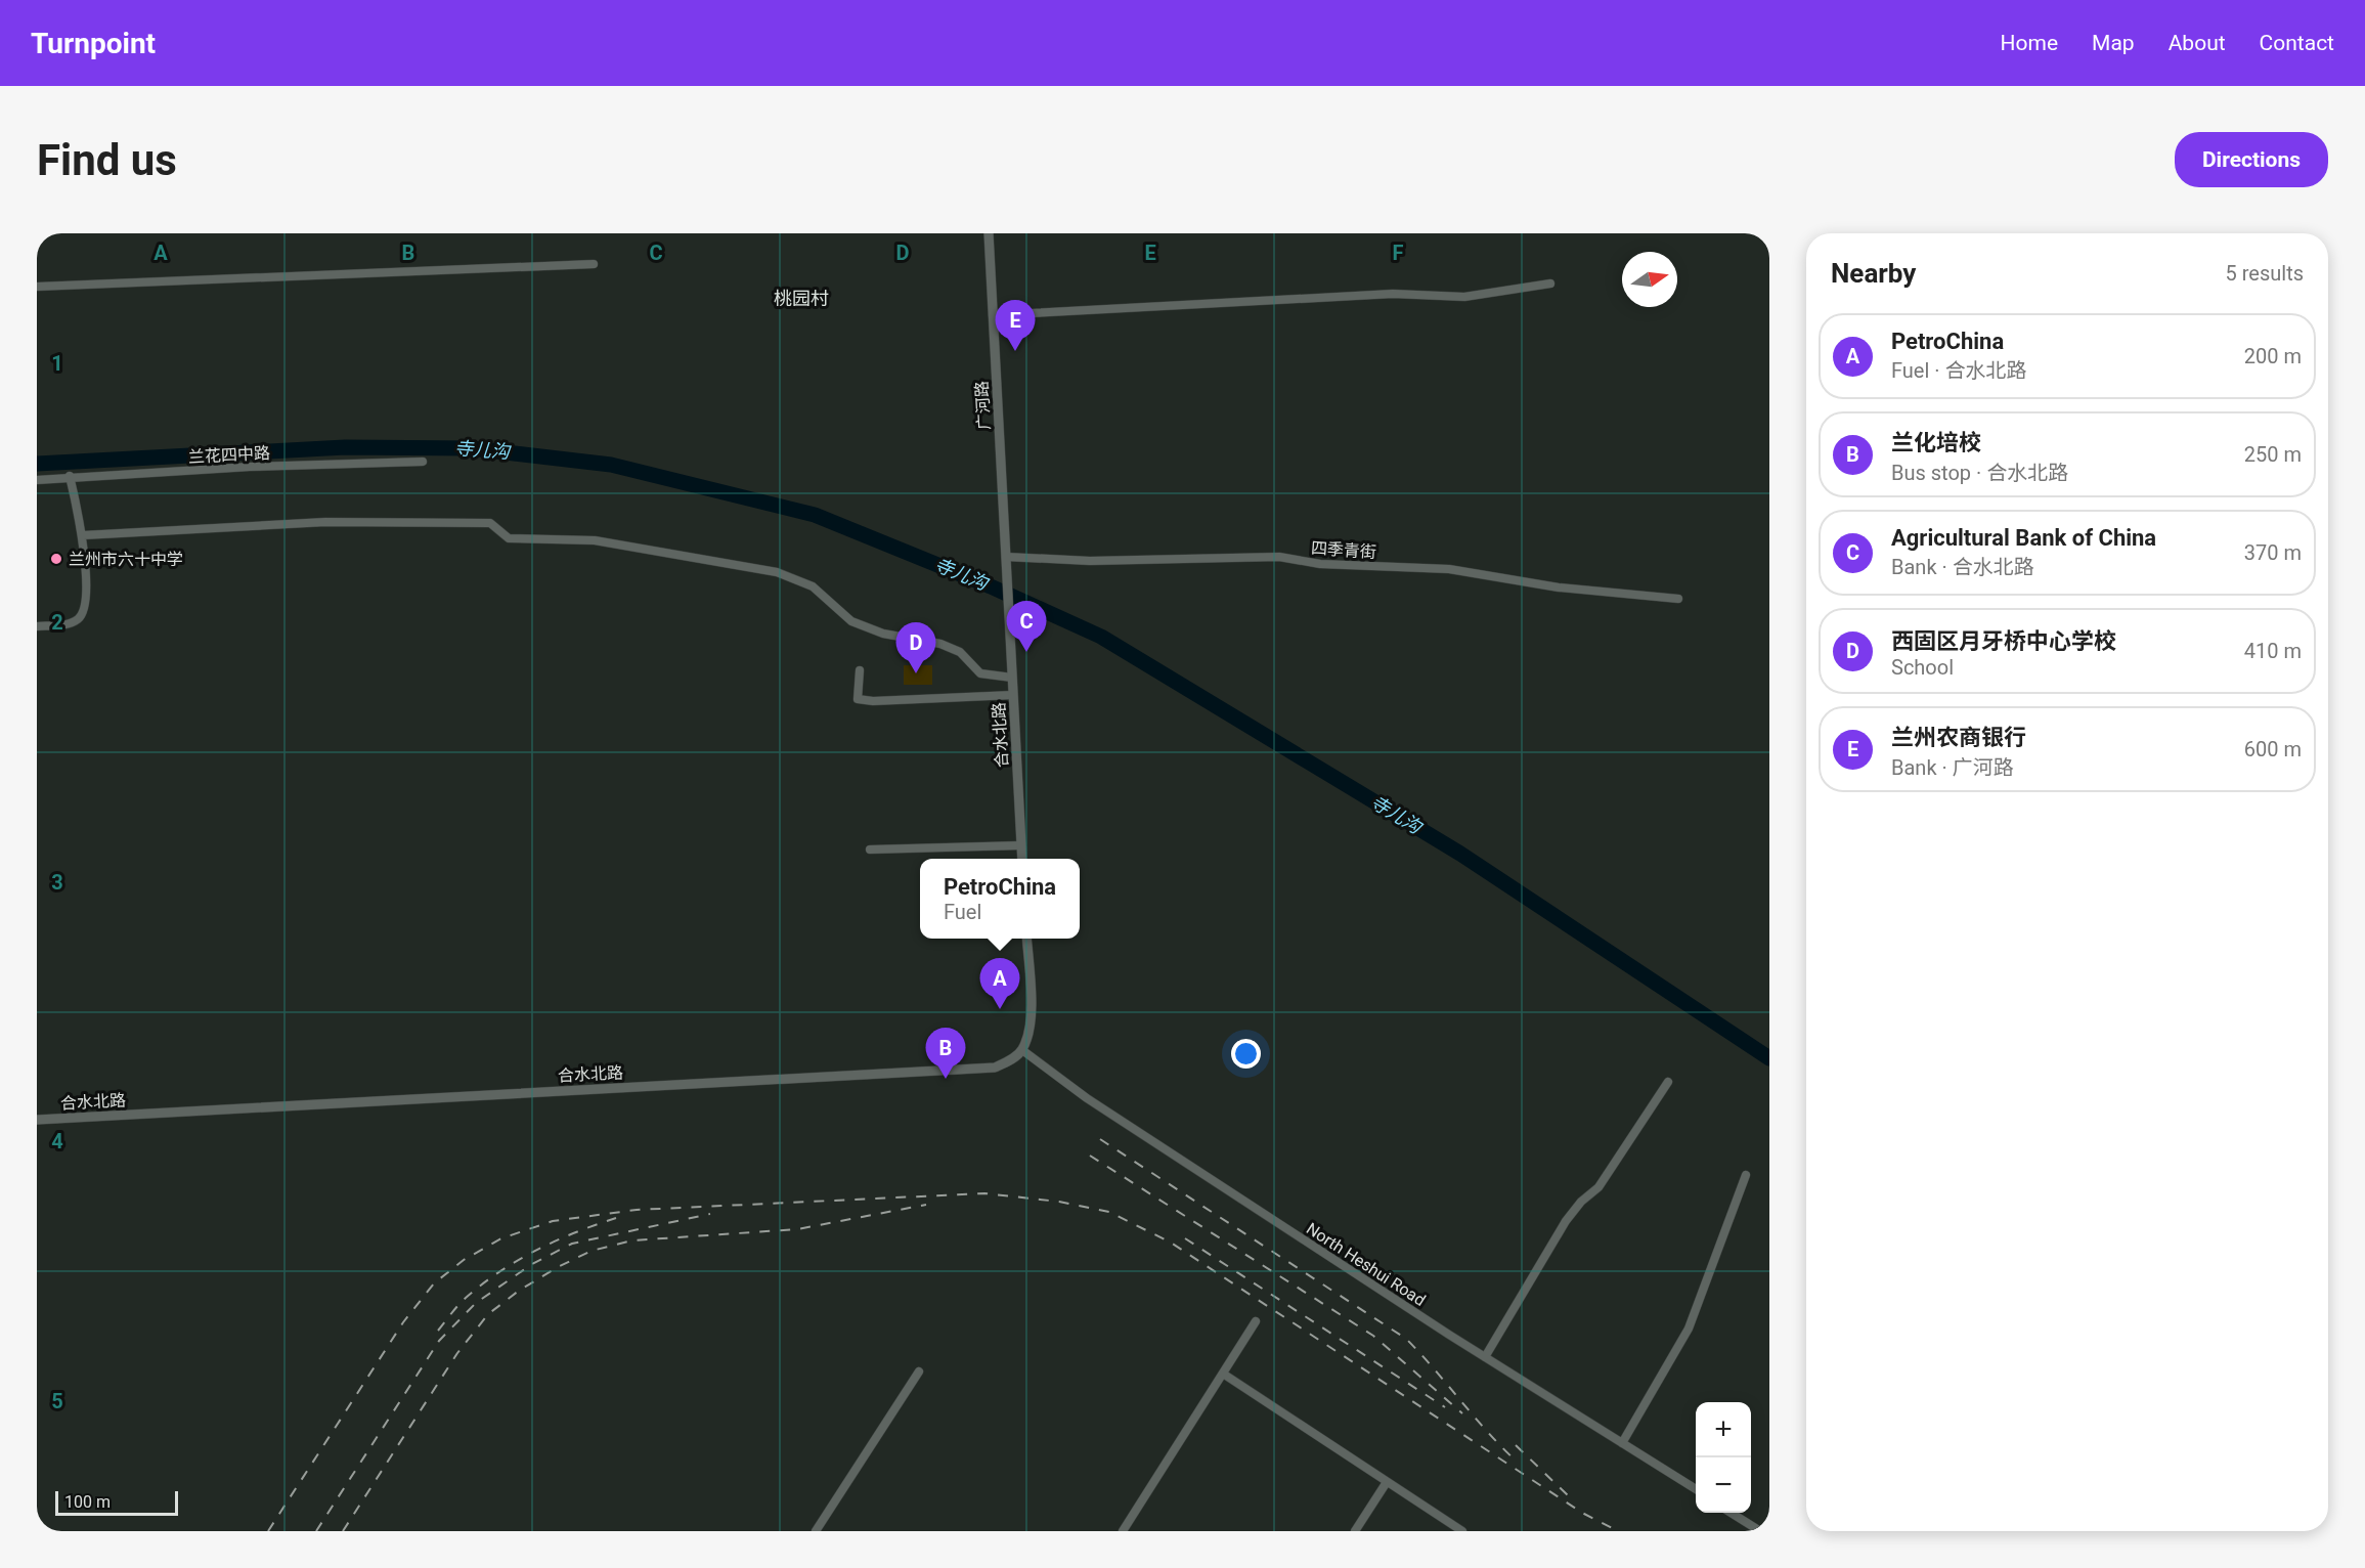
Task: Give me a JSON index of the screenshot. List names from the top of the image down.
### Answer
{
  "streets": {
    "street": [
      "广河路",
      "兰花四中路",
      "四季青街",
      "合水北路",
      "North Heshui Road"
    ]
  },
  "crossings": [
    ["广河路", "四季青街"],
    ["广河路", "合水北路"],
    ["合水北路", "North Heshui Road"]
  ],
  "districts": ["桃园村"],
  "water": ["寺儿沟"],
  "places": ["兰州市六十中学"],
  "scale_bar": "100 m",
  "north": "right",
  "page": {
    "header": "Turnpoint",
    "nav": [
      "Home",
      "Map",
      "About",
      "Contact"
    ],
    "buttons": "Directions",
    "title": "Find us",
    "heading": ["Nearby", "5 results"],
    "pins": [
      "E",
      "C",
      "D",
      "A",
      "B"
    ],
    "list": [
      {
        "mark": "A",
        "name": "PetroChina",
        "note": "Fuel · 合水北路",
        "value": "200 m"
      },
      {
        "mark": "B",
        "name": "兰化培校",
        "note": "Bus stop · 合水北路",
        "value": "250 m"
      },
      {
        "mark": "C",
        "name": "Agricultural Bank of China",
        "note": "Bank · 合水北路",
        "value": "370 m"
      },
      {
        "mark": "D",
        "name": "西固区月牙桥中心学校",
        "note": "School",
        "value": "410 m"
      },
      {
        "mark": "E",
        "name": "兰州农商银行",
        "note": "Bank · 广河路",
        "value": "600 m"
      }
    ],
    "popup": ["PetroChina", "Fuel"],
    "map_buttons": ["+", "−"],
    "scale": "100 m"
  },
  "grid": {
    "columns": [
      "A",
      "B",
      "C",
      "D",
      "E",
      "F"
    ],
    "rows": [
      "1",
      "2",
      "3",
      "4",
      "5"
    ]
  }
}
